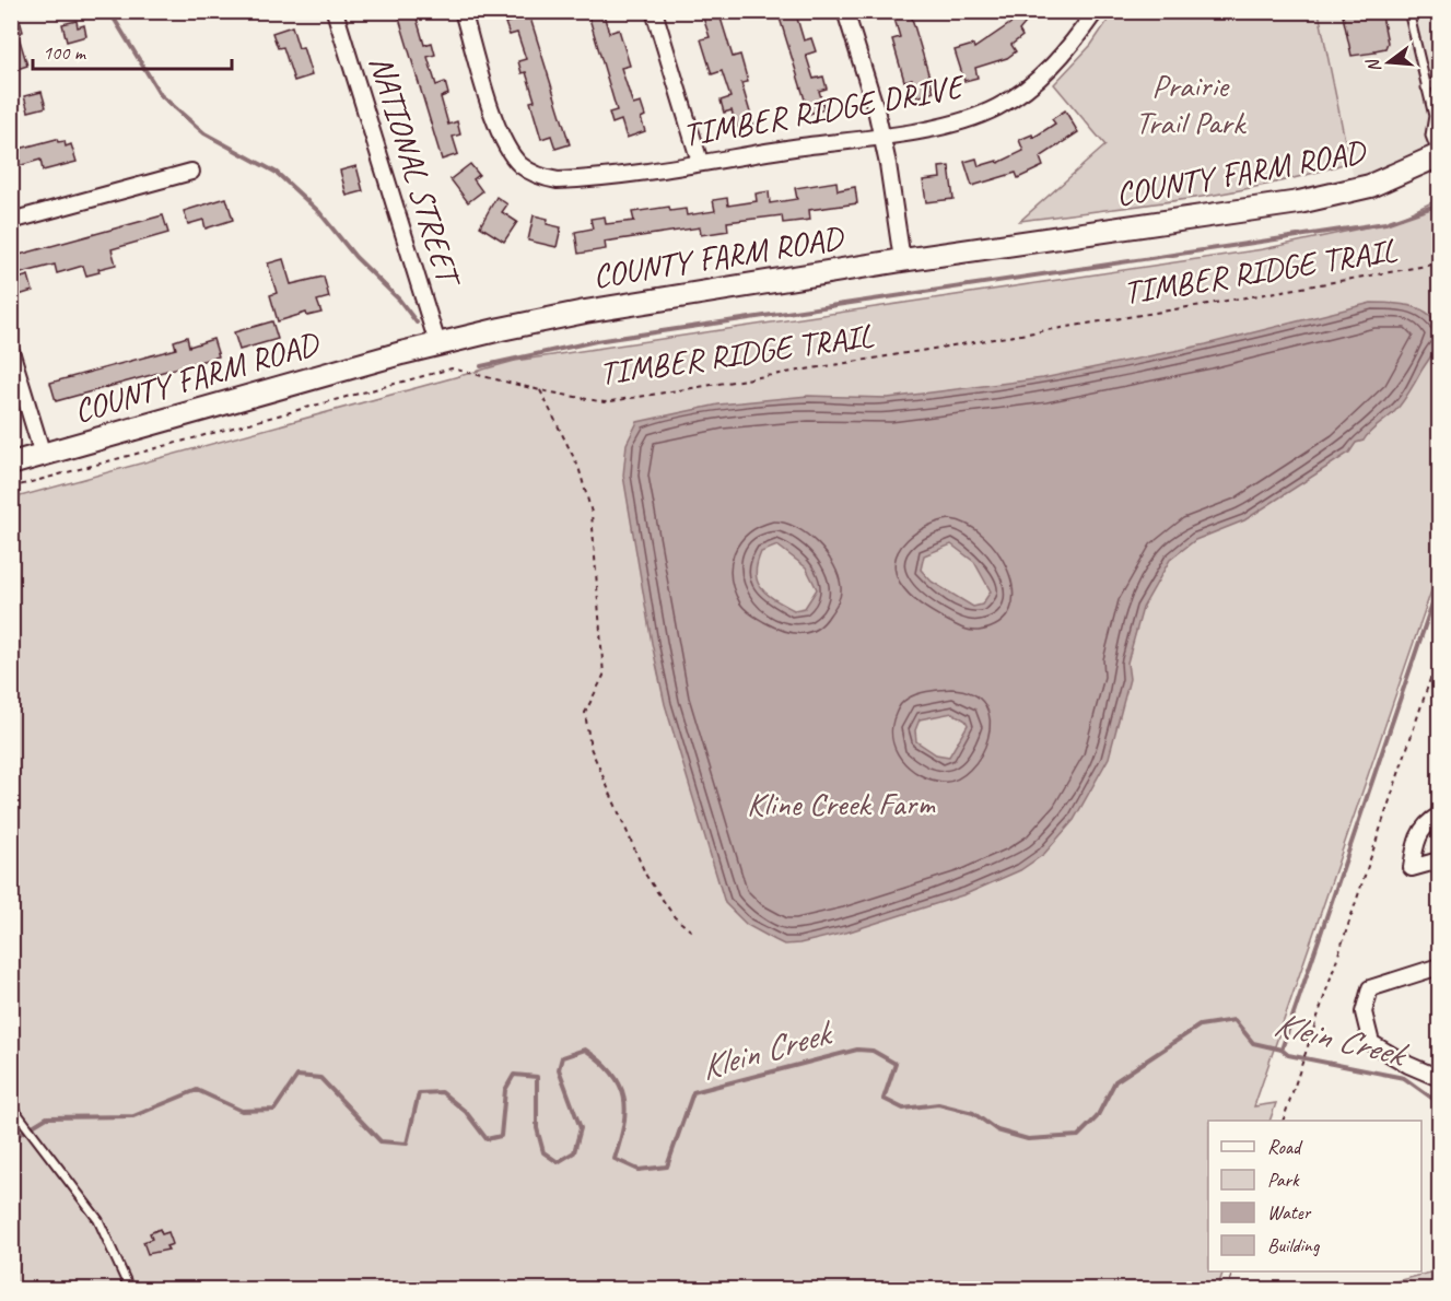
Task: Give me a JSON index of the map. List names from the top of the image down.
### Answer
{
  "streets": {
    "main road": ["COUNTY FARM ROAD"],
    "street": ["TIMBER RIDGE DRIVE", "NATIONAL STREET"],
    "path": ["TIMBER RIDGE TRAIL"]
  },
  "crossings": [
    ["NATIONAL STREET", "COUNTY FARM ROAD"]
  ],
  "water": ["Klein Creek"],
  "parks": ["Prairie Trail Park", "Kline Creek Farm"],
  "legend": [
    "Road",
    "Park",
    "Water",
    "Building"
  ],
  "scale_bar": "100 m",
  "north": "left"
}
